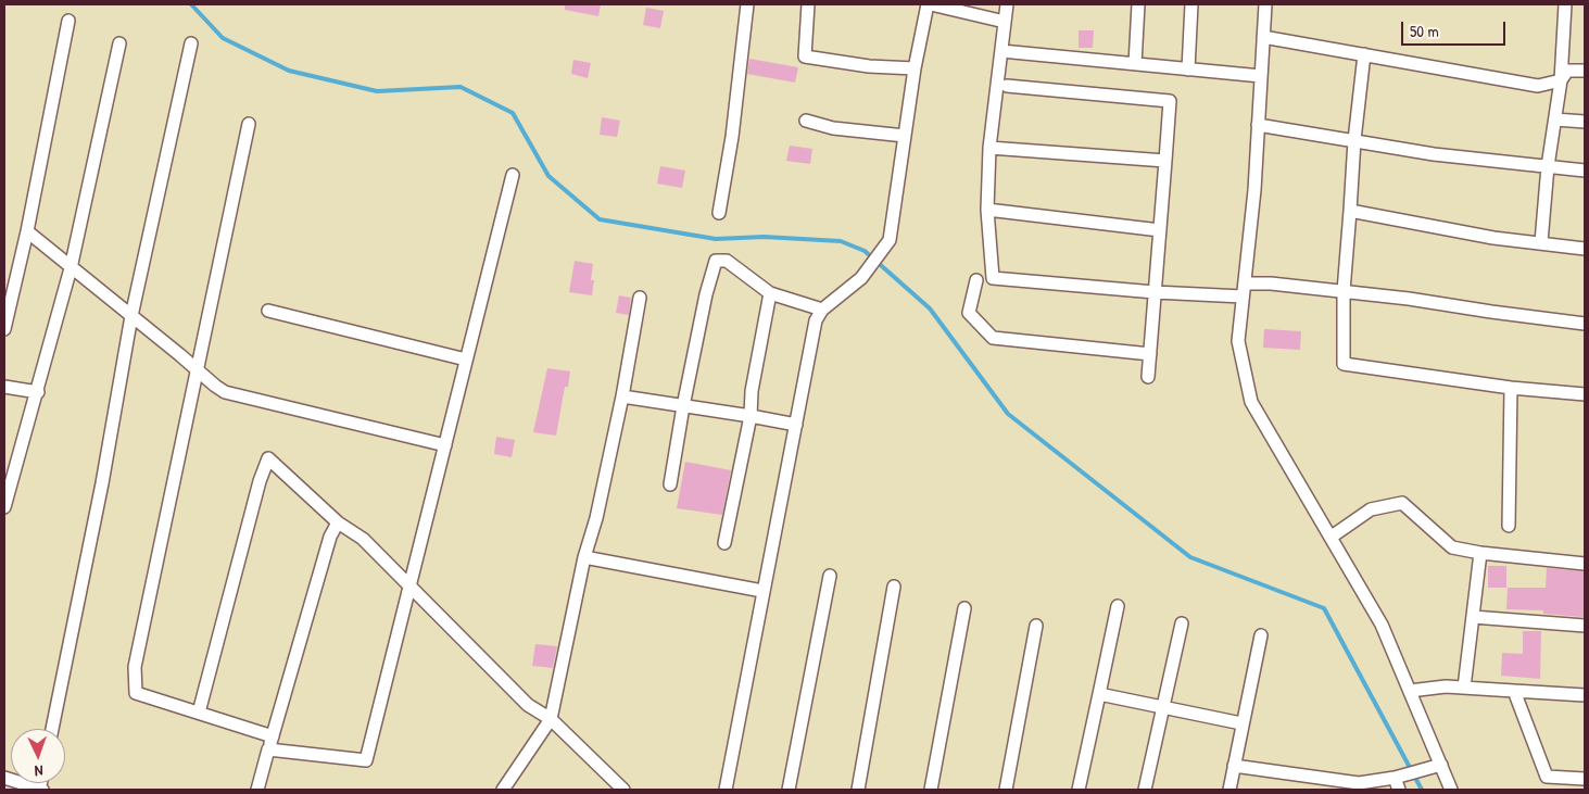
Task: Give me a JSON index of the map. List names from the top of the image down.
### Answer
{
  "scale_bar": "50 m",
  "north": "bottom"
}
